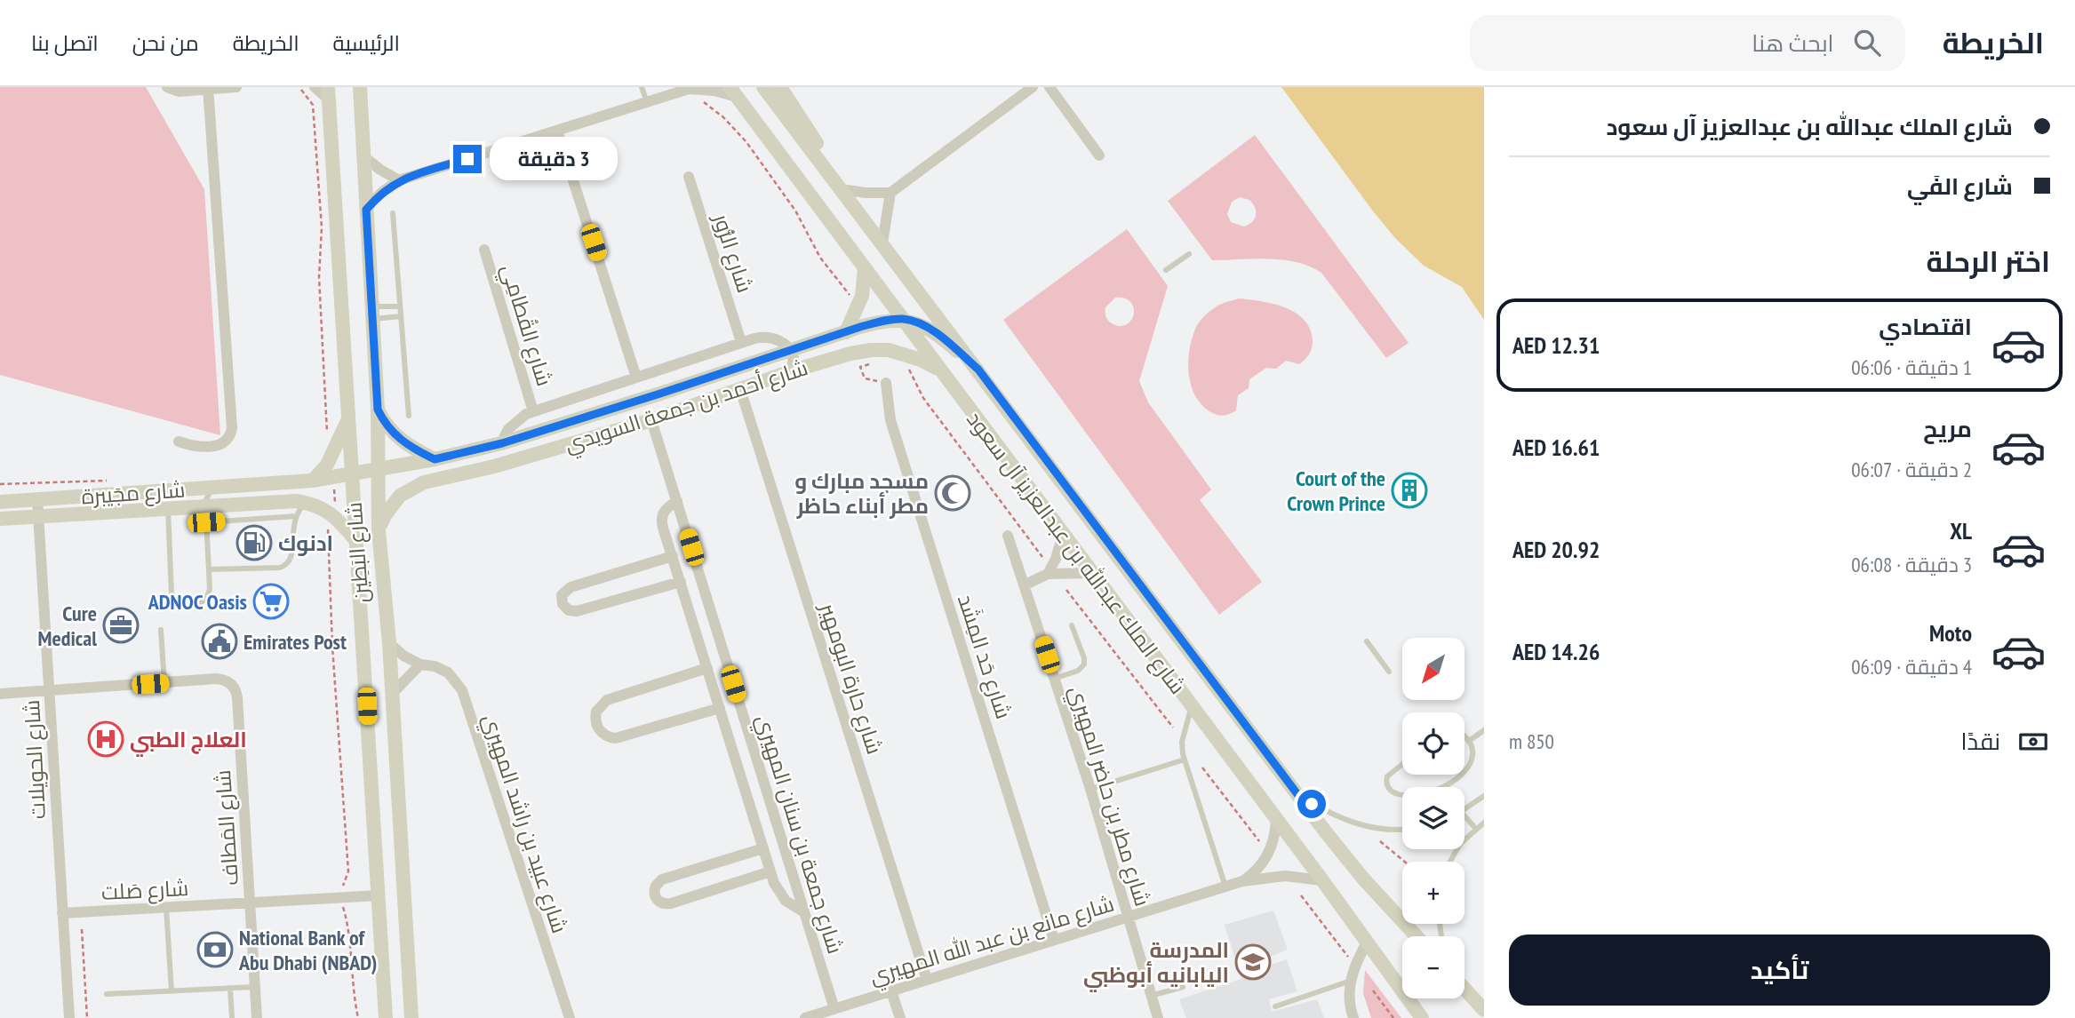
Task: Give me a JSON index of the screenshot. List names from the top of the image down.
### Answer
{
  "streets": {
    "main road": [
      "شارع أحمد بن جمعة السويدي",
      "شارع مجَيبرة",
      "شارع البَطِين",
      "شارع الملك عبدالله بن عبدالعزيز آل سعود"
    ],
    "street": [
      "شارع الزُّور",
      "شارع القُطامِي",
      "شارع حَد المِشَد",
      "شارع حارة البومهير",
      "شارع الحويلات",
      "شارع مطر بن حاضر المهيري",
      "شارع عبيد بن راشد المهيري",
      "شارع المَطاف",
      "شارع جمعة بن سنان المهيري",
      "شارع صَلت",
      "شارع مانع بن عبد الله المهيري"
    ]
  },
  "crossings": [
    ["شارع أحمد بن جمعة السويدي", "شارع مجَيبرة"],
    ["شارع أحمد بن جمعة السويدي", "شارع البَطِين"],
    ["شارع أحمد بن جمعة السويدي", "شارع الملك عبدالله بن عبدالعزيز آل سعود"],
    ["شارع أحمد بن جمعة السويدي", "شارع حارة البومهير"],
    ["شارع أحمد بن جمعة السويدي", "شارع جمعة بن سنان المهيري"],
    ["شارع مجَيبرة", "شارع البَطِين"],
    ["شارع مجَيبرة", "شارع الحويلات"],
    ["شارع البَطِين", "شارع عبيد بن راشد المهيري"],
    ["شارع البَطِين", "شارع صَلت"],
    ["شارع الملك عبدالله بن عبدالعزيز آل سعود", "شارع مانع بن عبد الله المهيري"],
    ["شارع حَد المِشَد", "شارع مانع بن عبد الله المهيري"],
    ["شارع حارة البومهير", "شارع مانع بن عبد الله المهيري"],
    ["شارع الحويلات", "شارع المَطاف"],
    ["شارع الحويلات", "شارع صَلت"],
    ["شارع مطر بن حاضر المهيري", "شارع مانع بن عبد الله المهيري"],
    ["شارع المَطاف", "شارع صَلت"],
    ["شارع جمعة بن سنان المهيري", "شارع مانع بن عبد الله المهيري"]
  ],
  "places": {
    "building": ["Court of the Crown Prince"],
    "mosque": ["مسجد مبارك و مطر أبناء حاظر"],
    "fuel station": ["ادنوك"],
    "supermarket": ["ADNOC Oasis"],
    "office": ["Cure Medical"],
    "public building": ["Emirates Post"],
    "hospital": ["العلاج الطبي"],
    "bank": ["National Bank of Abu Dhabi (NBAD)"],
    "school or university": ["المدرسة اليابانيه أبوظبي"]
  },
  "north": "bottom left",
  "page": {
    "header": "الخريطة",
    "search": "ابحث هنا",
    "nav": [
      "الرئيسية",
      "الخريطة",
      "من نحن",
      "اتصل بنا"
    ],
    "banner": ["شارع الملك عبدالله بن عبدالعزيز آل سعود", "شارع الفَي"],
    "bubble": "3 دقيقة",
    "heading": "اختر الرحلة",
    "list": [
      {
        "name": "اقتصادي",
        "note": "1 دقيقة · 06:06",
        "value": "AED 12.31"
      },
      {
        "name": "مريح",
        "note": "2 دقيقة · 06:07",
        "value": "AED 16.61"
      },
      {
        "name": "XL",
        "note": "3 دقيقة · 06:08",
        "value": "AED 20.92"
      },
      {
        "name": "Moto",
        "note": "4 دقيقة · 06:09",
        "value": "AED 14.26"
      }
    ],
    "map_buttons": ["+", "−"],
    "pay": ["نقدًا", "850 m"],
    "buttons": "تأكيد"
  }
}
